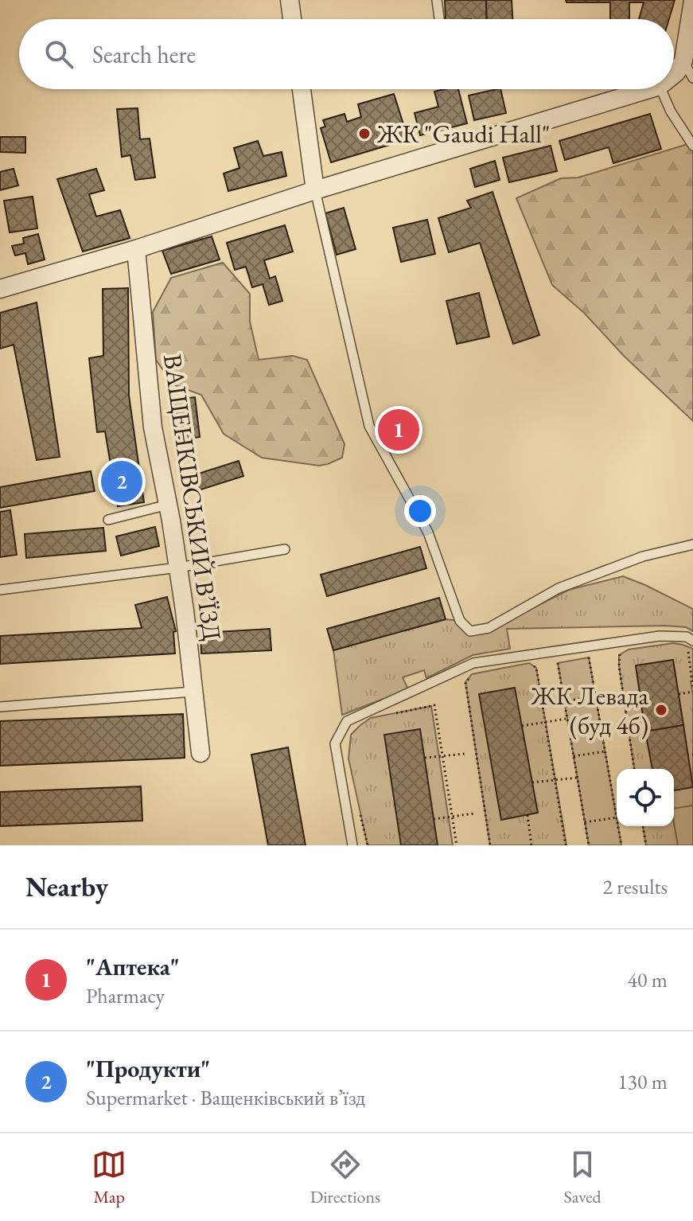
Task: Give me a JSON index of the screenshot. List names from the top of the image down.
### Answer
{
  "streets": {
    "street": ["ВАЩЕНКІВСЬКИЙ В’ЇЗД"]
  },
  "places": ["ЖК \"Gaudi Hall\"", "ЖК Левада (буд 4б)"],
  "page": {
    "search": "Search here",
    "pins": ["1", "2"],
    "heading": ["Nearby", "2 results"],
    "list": [
      {
        "mark": "1",
        "name": "\"Аптека\"",
        "note": "Pharmacy",
        "value": "40 m"
      },
      {
        "mark": "2",
        "name": "\"Продукти\"",
        "note": "Supermarket · Ващенківський в’їзд",
        "value": "130 m"
      }
    ],
    "nav": ["Map", "Directions", "Saved"]
  }
}
